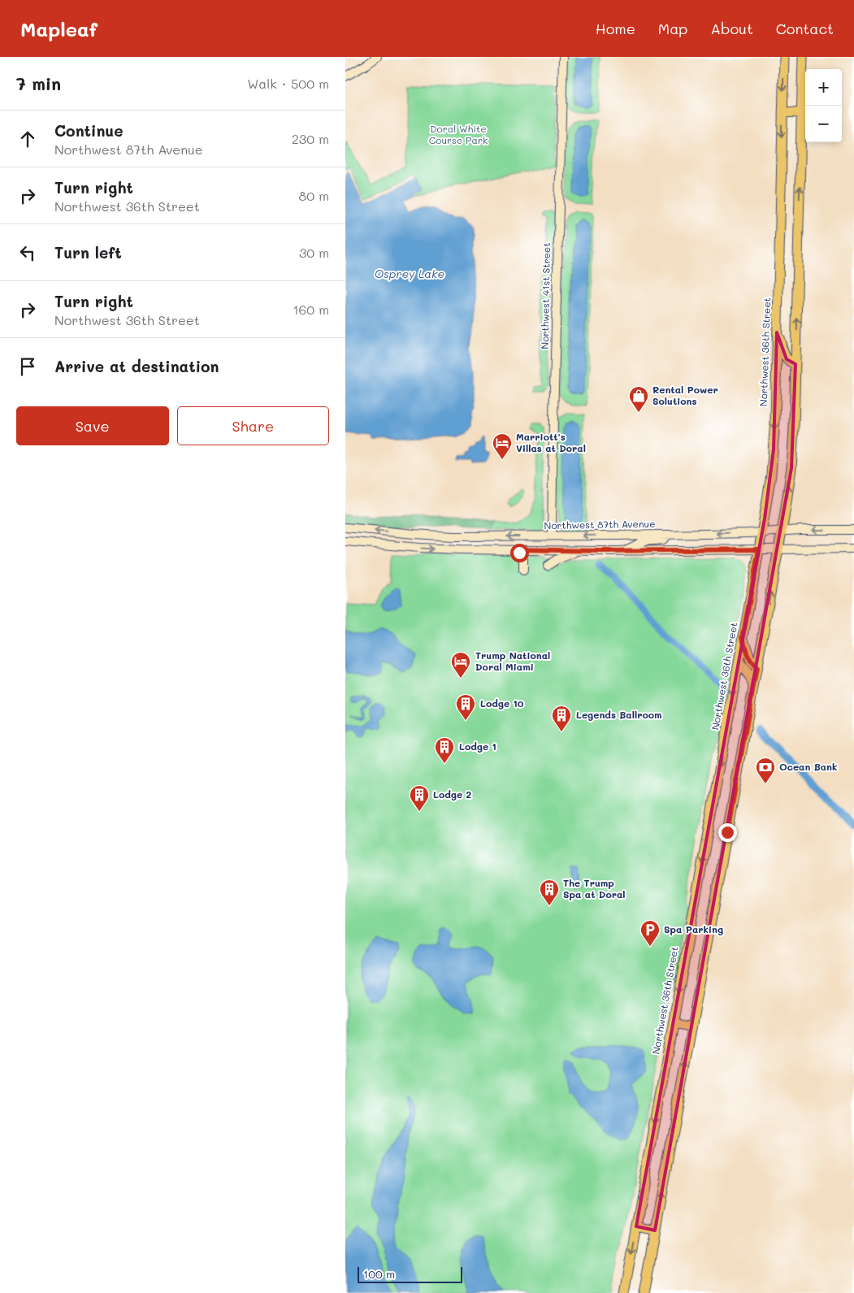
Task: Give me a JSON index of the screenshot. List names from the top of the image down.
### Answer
{
  "streets": {
    "main road": ["Northwest 41st Street", "Northwest 36th Street", "Northwest 87th Avenue"]
  },
  "crossings": [
    ["Northwest 41st Street", "Northwest 87th Avenue"],
    ["Northwest 36th Street", "Northwest 87th Avenue"]
  ],
  "water": ["Osprey Lake"],
  "parks": ["Doral White Course Park"],
  "places": {
    "shop": ["Rental Power Solutions"],
    "hotel": ["Marriott's Villas at Doral", "Trump National Doral Miami"],
    "building": [
      "Lodge 10",
      "Legends Ballroom",
      "Lodge 1",
      "Lodge 2",
      "The Trump Spa at Doral"
    ],
    "bank": ["Ocean Bank"],
    "parking": ["Spa Parking"]
  },
  "scale_bar": "100 m",
  "page": {
    "header": "Mapleaf",
    "nav": [
      "Home",
      "Map",
      "About",
      "Contact"
    ],
    "heading": ["7 min", "Walk · 500 m"],
    "map_buttons": ["+", "−"],
    "list": [
      ["Continue", "Northwest 87th Avenue", "230 m"],
      ["Turn right", "Northwest 36th Street", "80 m"],
      ["Turn left", "30 m"],
      ["Turn right", "Northwest 36th Street", "160 m"],
      "Arrive at destination"
    ],
    "buttons": ["Save", "Share"],
    "scale": "100 m"
  }
}
